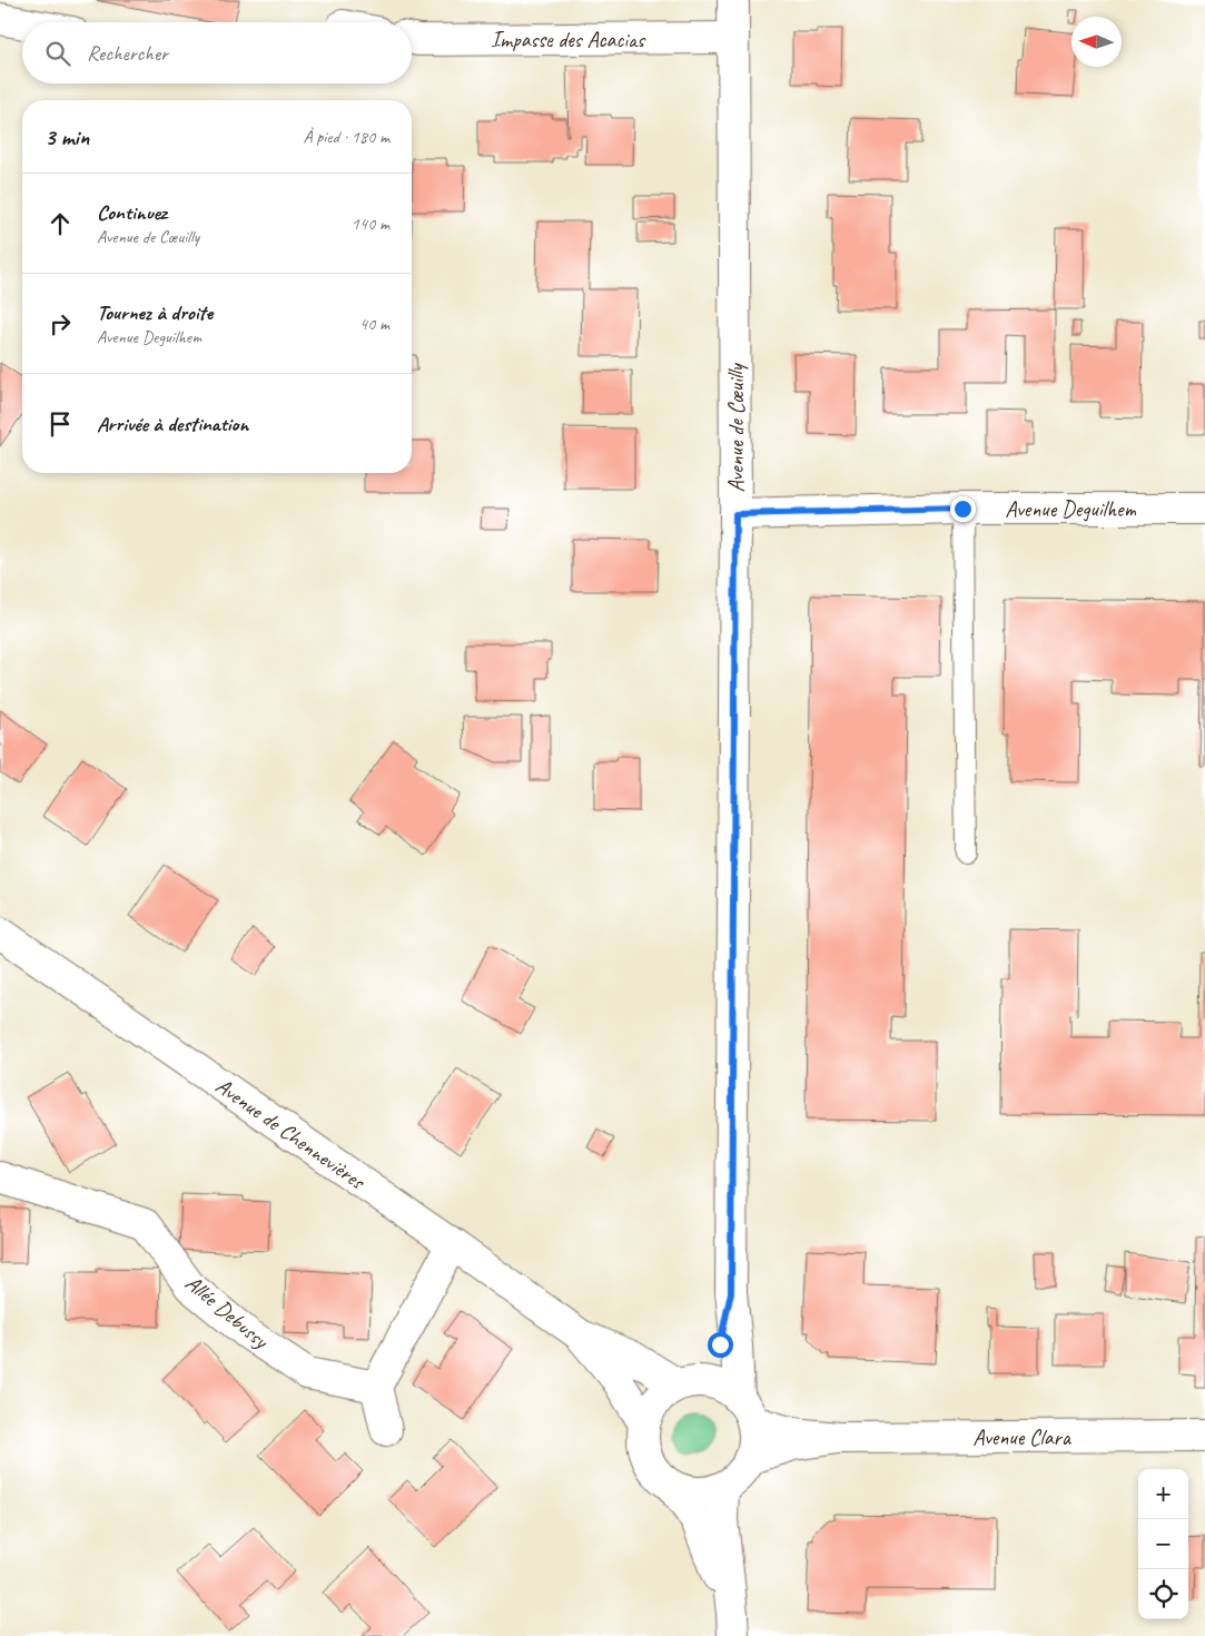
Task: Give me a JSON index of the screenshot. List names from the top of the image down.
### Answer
{
  "streets": {
    "street": [
      "Impasse des Acacias",
      "Avenue de Cœuilly",
      "Avenue Deguilhem",
      "Avenue de Chennevières",
      "Allée Debussy",
      "Avenue Clara"
    ]
  },
  "crossings": [
    ["Impasse des Acacias", "Avenue de Cœuilly"],
    ["Avenue de Cœuilly", "Avenue Deguilhem"],
    ["Avenue de Cœuilly", "Avenue de Chennevières"],
    ["Avenue de Cœuilly", "Avenue Clara"],
    ["Avenue de Chennevières", "Avenue Clara"]
  ],
  "north": "left",
  "page": {
    "search": "Rechercher",
    "heading": ["3 min", "À pied · 180 m"],
    "list": [
      ["Continuez", "Avenue de Cœuilly", "140 m"],
      ["Tournez à droite", "Avenue Deguilhem", "40 m"],
      "Arrivée à destination"
    ],
    "map_buttons": ["+", "−"]
  }
}
